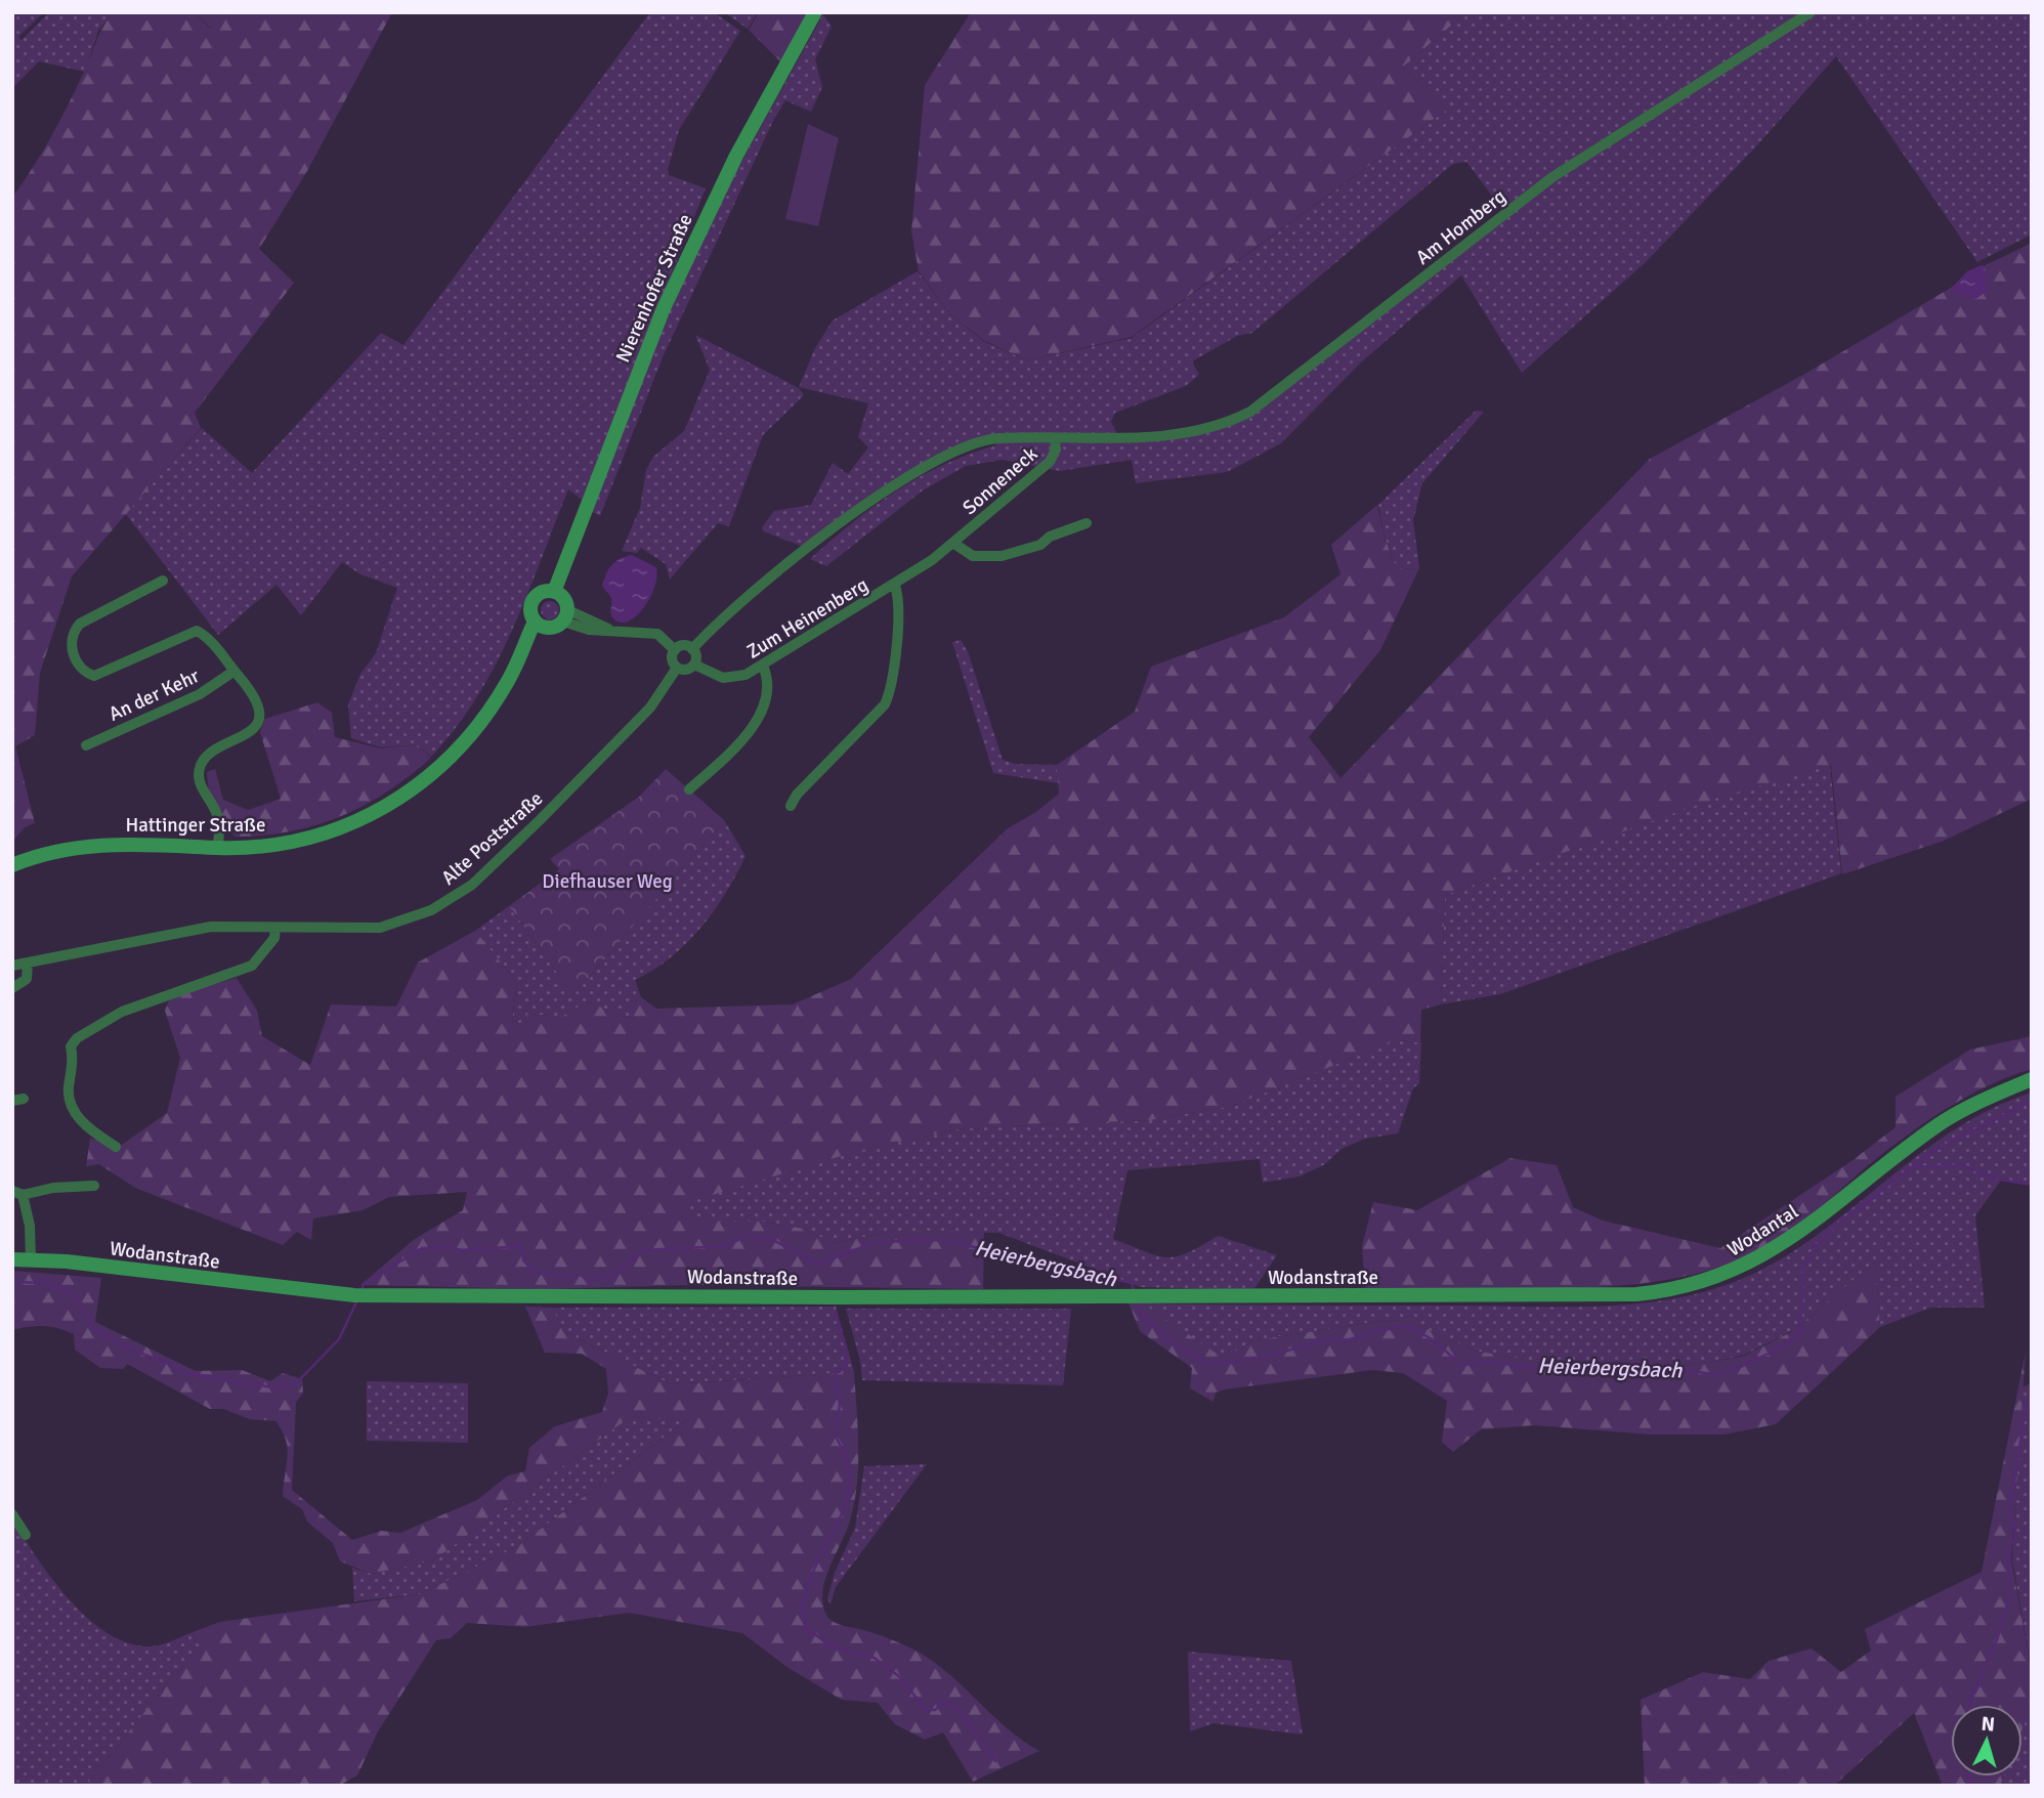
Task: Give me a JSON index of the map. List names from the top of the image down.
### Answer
{
  "streets": {
    "main road": [
      "Nierenhofer Straße",
      "Hattinger Straße",
      "Wodantal",
      "Wodanstraße"
    ],
    "street": [
      "Am Homberg",
      "Sonneneck",
      "Zum Heinenberg",
      "An der Kehr",
      "Alte Poststraße"
    ]
  },
  "crossings": [
    ["Am Homberg", "Sonneneck"],
    ["Nierenhofer Straße", "Hattinger Straße"],
    ["Sonneneck", "Zum Heinenberg"],
    ["Zum Heinenberg", "Alte Poststraße"],
    ["An der Kehr", "Hattinger Straße"],
    ["Wodantal", "Wodanstraße"]
  ],
  "water": ["Heierbergsbach"],
  "parks": ["Diefhauser Weg"],
  "north": "top"
}
